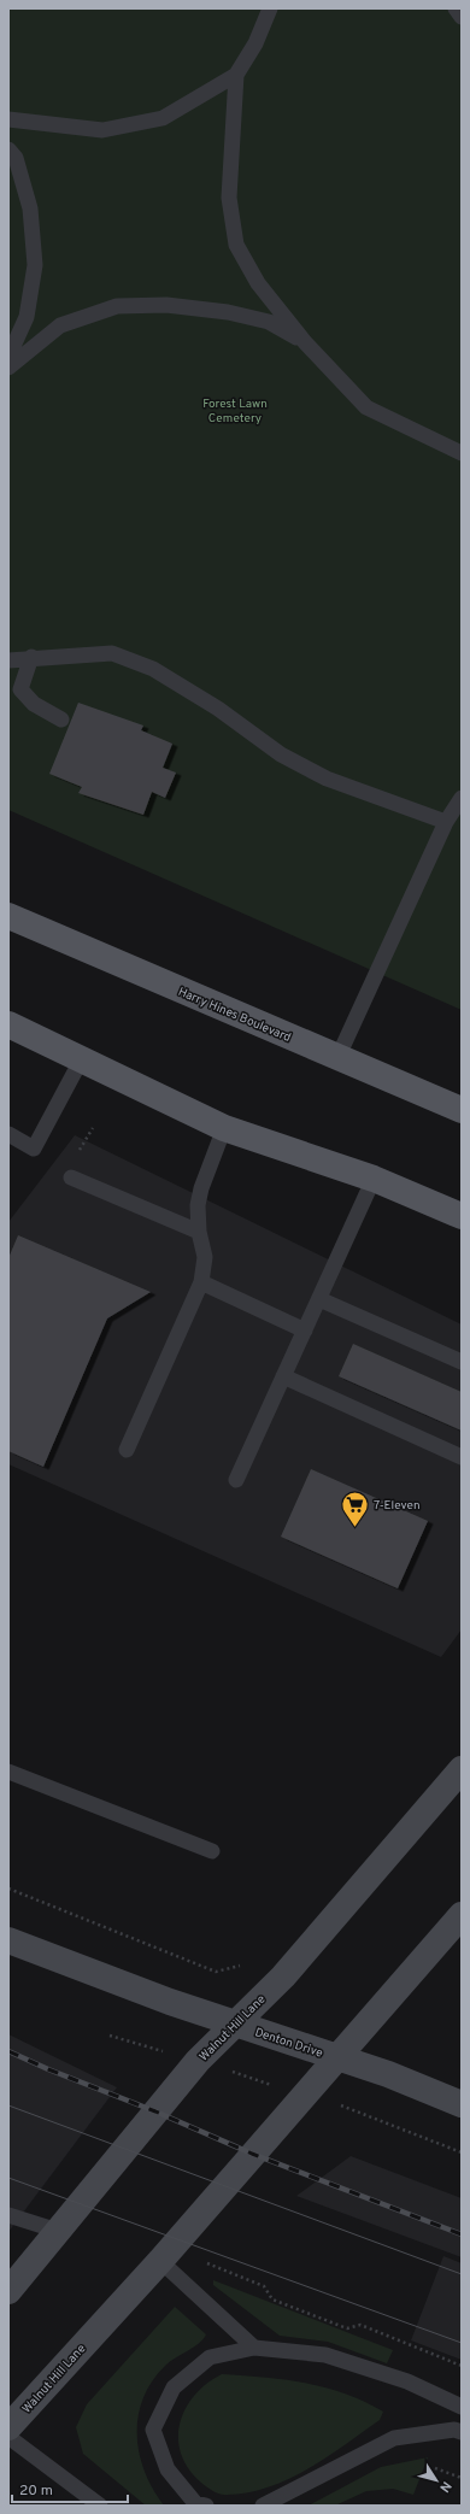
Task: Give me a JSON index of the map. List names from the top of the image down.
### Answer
{
  "streets": {
    "main road": ["Harry Hines Boulevard", "Walnut Hill Lane", "Denton Drive"]
  },
  "crossings": [
    ["Walnut Hill Lane", "Denton Drive"]
  ],
  "parks": ["Forest Lawn Cemetery"],
  "places": {
    "supermarket": ["7-Eleven"]
  },
  "scale_bar": "20 m",
  "north": "bottom right"
}
